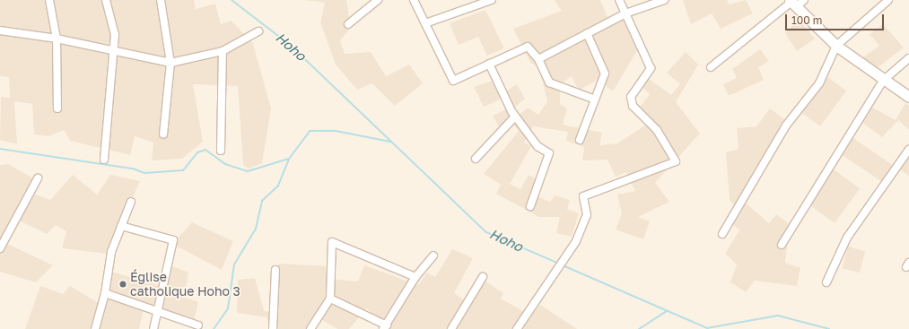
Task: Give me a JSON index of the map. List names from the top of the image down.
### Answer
{
  "water": ["Hoho"],
  "places": ["Église catholique Hoho 3"],
  "scale_bar": "100 m"
}
